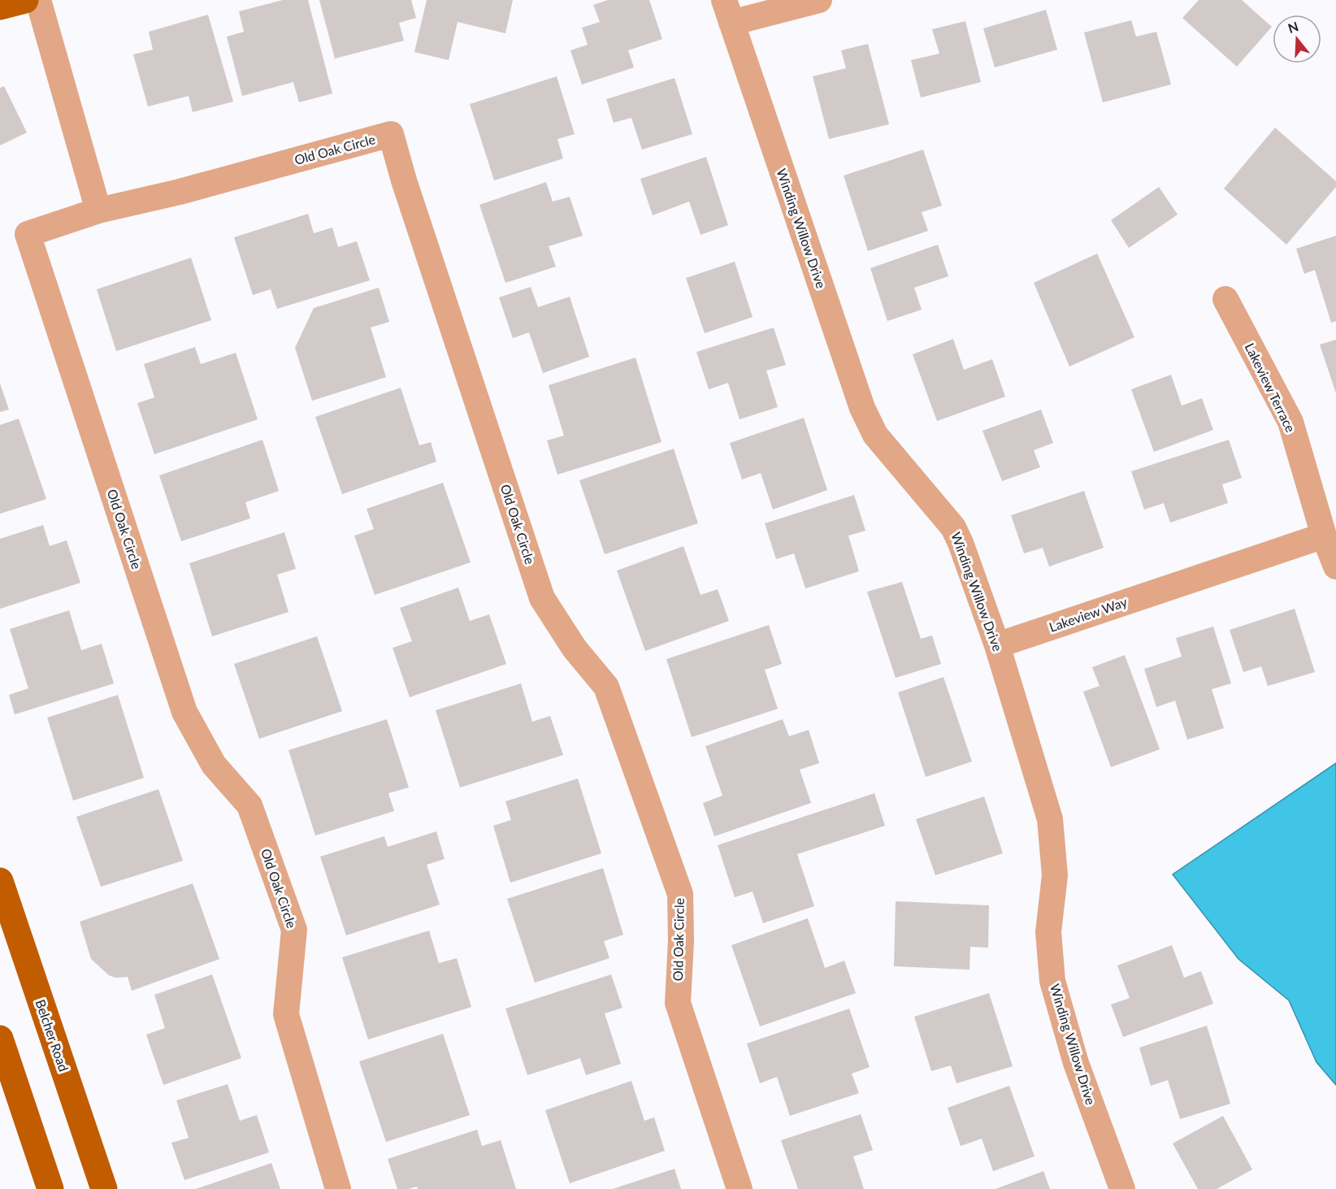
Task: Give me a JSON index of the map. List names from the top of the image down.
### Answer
{
  "streets": {
    "main road": ["Belcher Road"],
    "street": [
      "Old Oak Circle",
      "Winding Willow Drive",
      "Lakeview Terrace",
      "Lakeview Way"
    ]
  },
  "crossings": [
    ["Winding Willow Drive", "Lakeview Way"],
    ["Lakeview Terrace", "Lakeview Way"]
  ],
  "north": "top"
}
